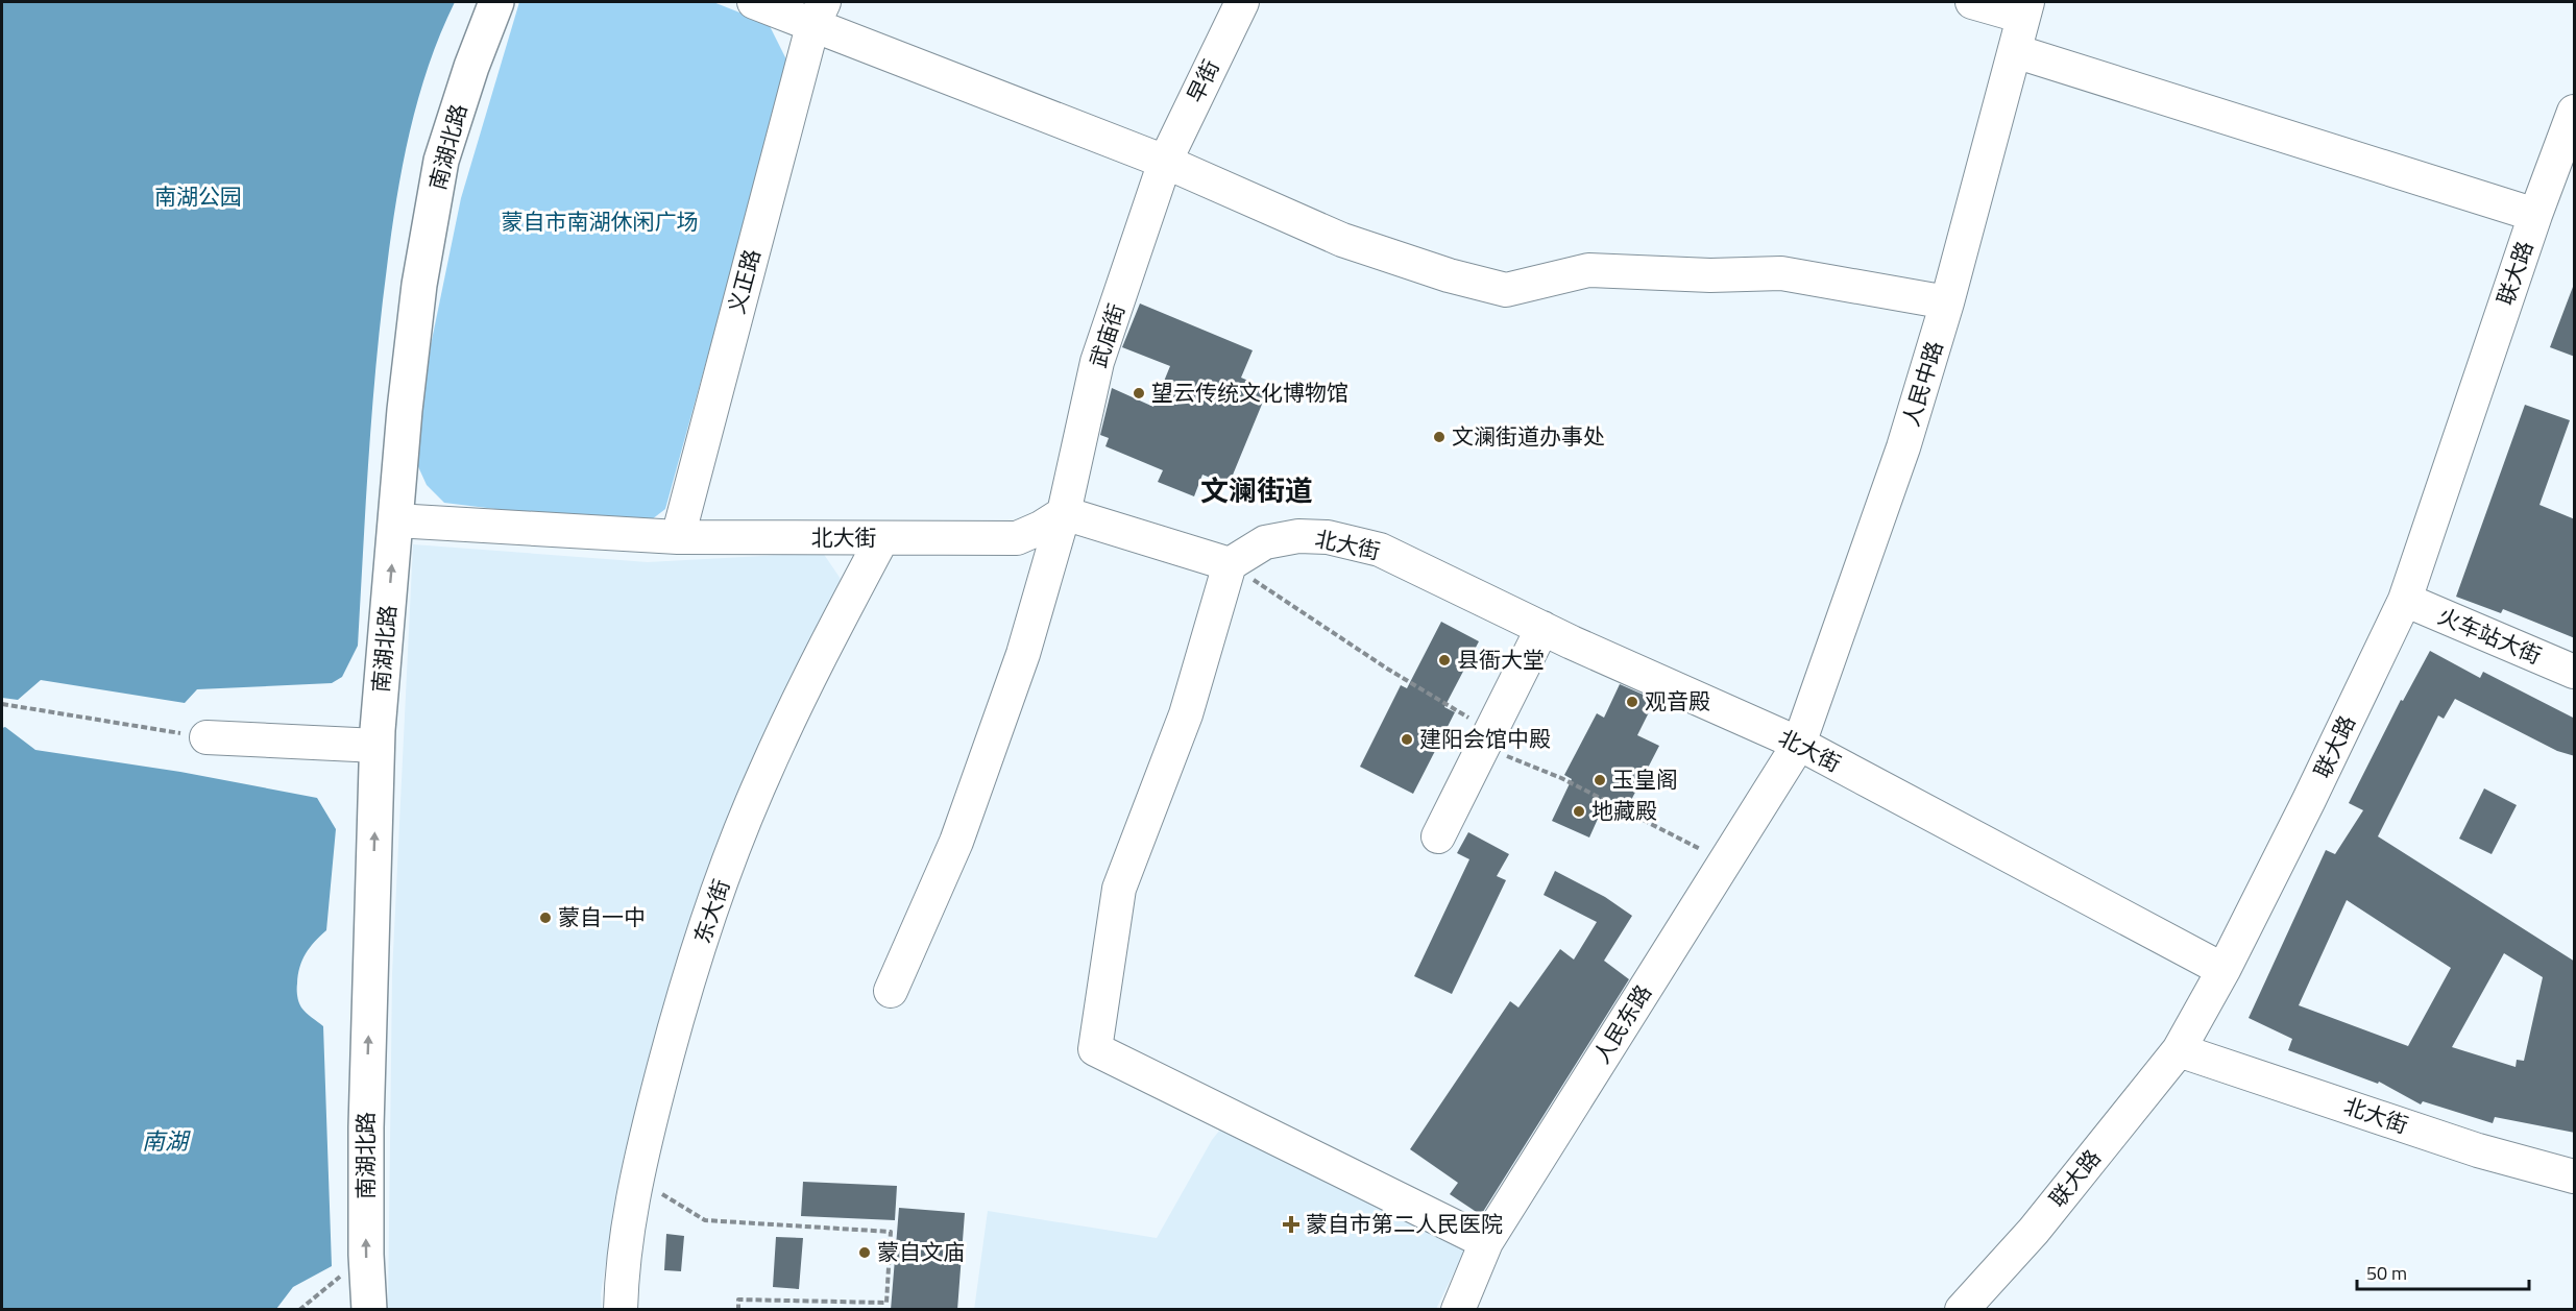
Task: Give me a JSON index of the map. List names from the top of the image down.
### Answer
{
  "streets": {
    "main road": ["南湖北路"],
    "street": [
      "早街",
      "联大路",
      "义正路",
      "武庙街",
      "人民中路",
      "北大街",
      "火车站大街",
      "东大街",
      "人民东路"
    ]
  },
  "crossings": [
    ["早街", "武庙街"],
    ["南湖北路", "北大街"],
    ["联大路", "北大街"],
    ["联大路", "火车站大街"],
    ["义正路", "北大街"],
    ["武庙街", "北大街"],
    ["人民中路", "北大街"],
    ["人民中路", "人民东路"],
    ["北大街", "东大街"],
    ["北大街", "人民东路"]
  ],
  "one_way": ["南湖北路"],
  "districts": ["文澜街道"],
  "water": ["南湖"],
  "parks": ["南湖公园", "蒙自市南湖休闲广场"],
  "places": {
    "other": [
      "望云传统文化博物馆",
      "文澜街道办事处",
      "县衙大堂",
      "观音殿",
      "建阳会馆中殿",
      "玉皇阁",
      "地藏殿",
      "蒙自一中",
      "蒙自文庙"
    ],
    "health": ["蒙自市第二人民医院"]
  },
  "scale_bar": "50 m"
}
